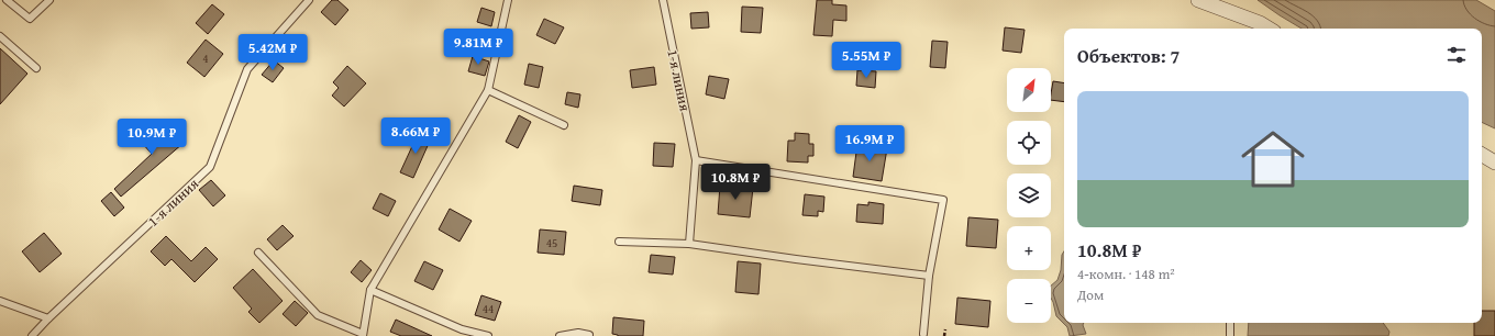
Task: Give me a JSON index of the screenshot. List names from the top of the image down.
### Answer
{
  "streets": {
    "lane": ["1-я линия"]
  },
  "house_numbers": ["4", "45", "44"],
  "north": "top right",
  "page": {
    "price": [
      "9.81M ₽",
      "5.42M ₽",
      "5.55M ₽",
      "8.66M ₽",
      "10.9M ₽",
      "16.9M ₽",
      "10.8M ₽"
    ],
    "heading": "Объектов: 7",
    "map_buttons": ["+", "−"],
    "list": [
      {
        "name": "10.8M ₽",
        "note": "4-комн. · 148 m² · Дом"
      }
    ]
  }
}
